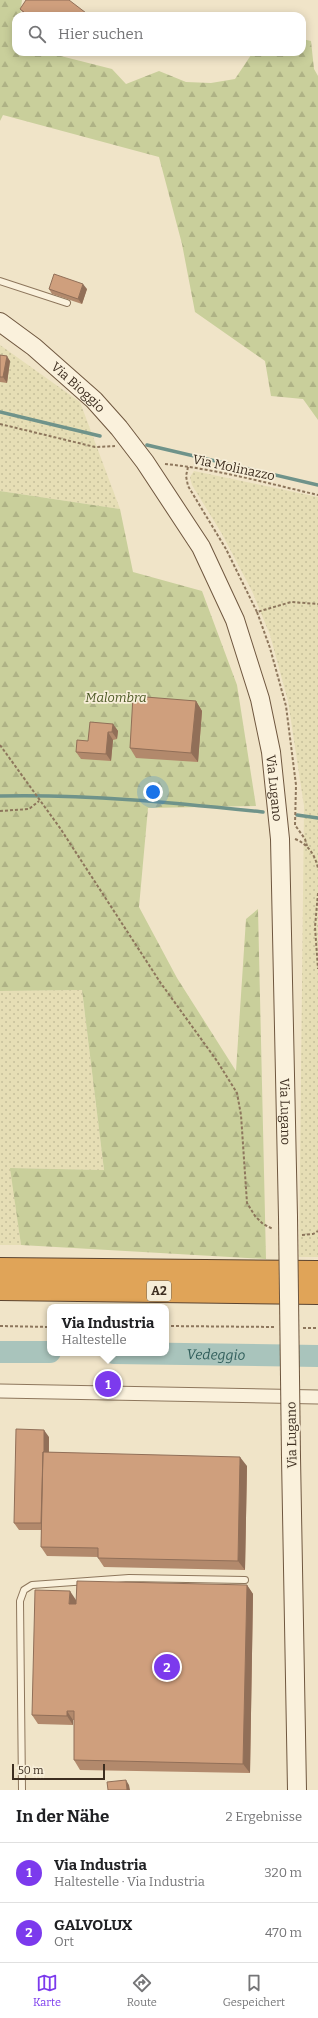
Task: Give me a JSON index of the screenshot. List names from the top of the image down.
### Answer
{
  "streets": {
    "highway": ["A2"],
    "main road": ["Via Bioggio", "Via Lugano"],
    "path": ["Via Molinazzo"]
  },
  "crossings": [
    ["Via Bioggio", "Via Molinazzo"],
    ["Via Bioggio", "Via Lugano"],
    ["Via Molinazzo", "Via Lugano"]
  ],
  "water": ["Vedeggio"],
  "parks": ["Malombra"],
  "scale_bar": "50 m",
  "page": {
    "search": "Hier suchen",
    "popup": ["Via Industria", "Haltestelle"],
    "pins": ["1", "2"],
    "scale": "50 m",
    "heading": ["In der Nähe", "2 Ergebnisse"],
    "list": [
      {
        "mark": "1",
        "name": "Via Industria",
        "note": "Haltestelle · Via Industria",
        "value": "320 m"
      },
      {
        "mark": "2",
        "name": "GALVOLUX",
        "note": "Ort",
        "value": "470 m"
      }
    ],
    "nav": ["Karte", "Route", "Gespeichert"]
  }
}
